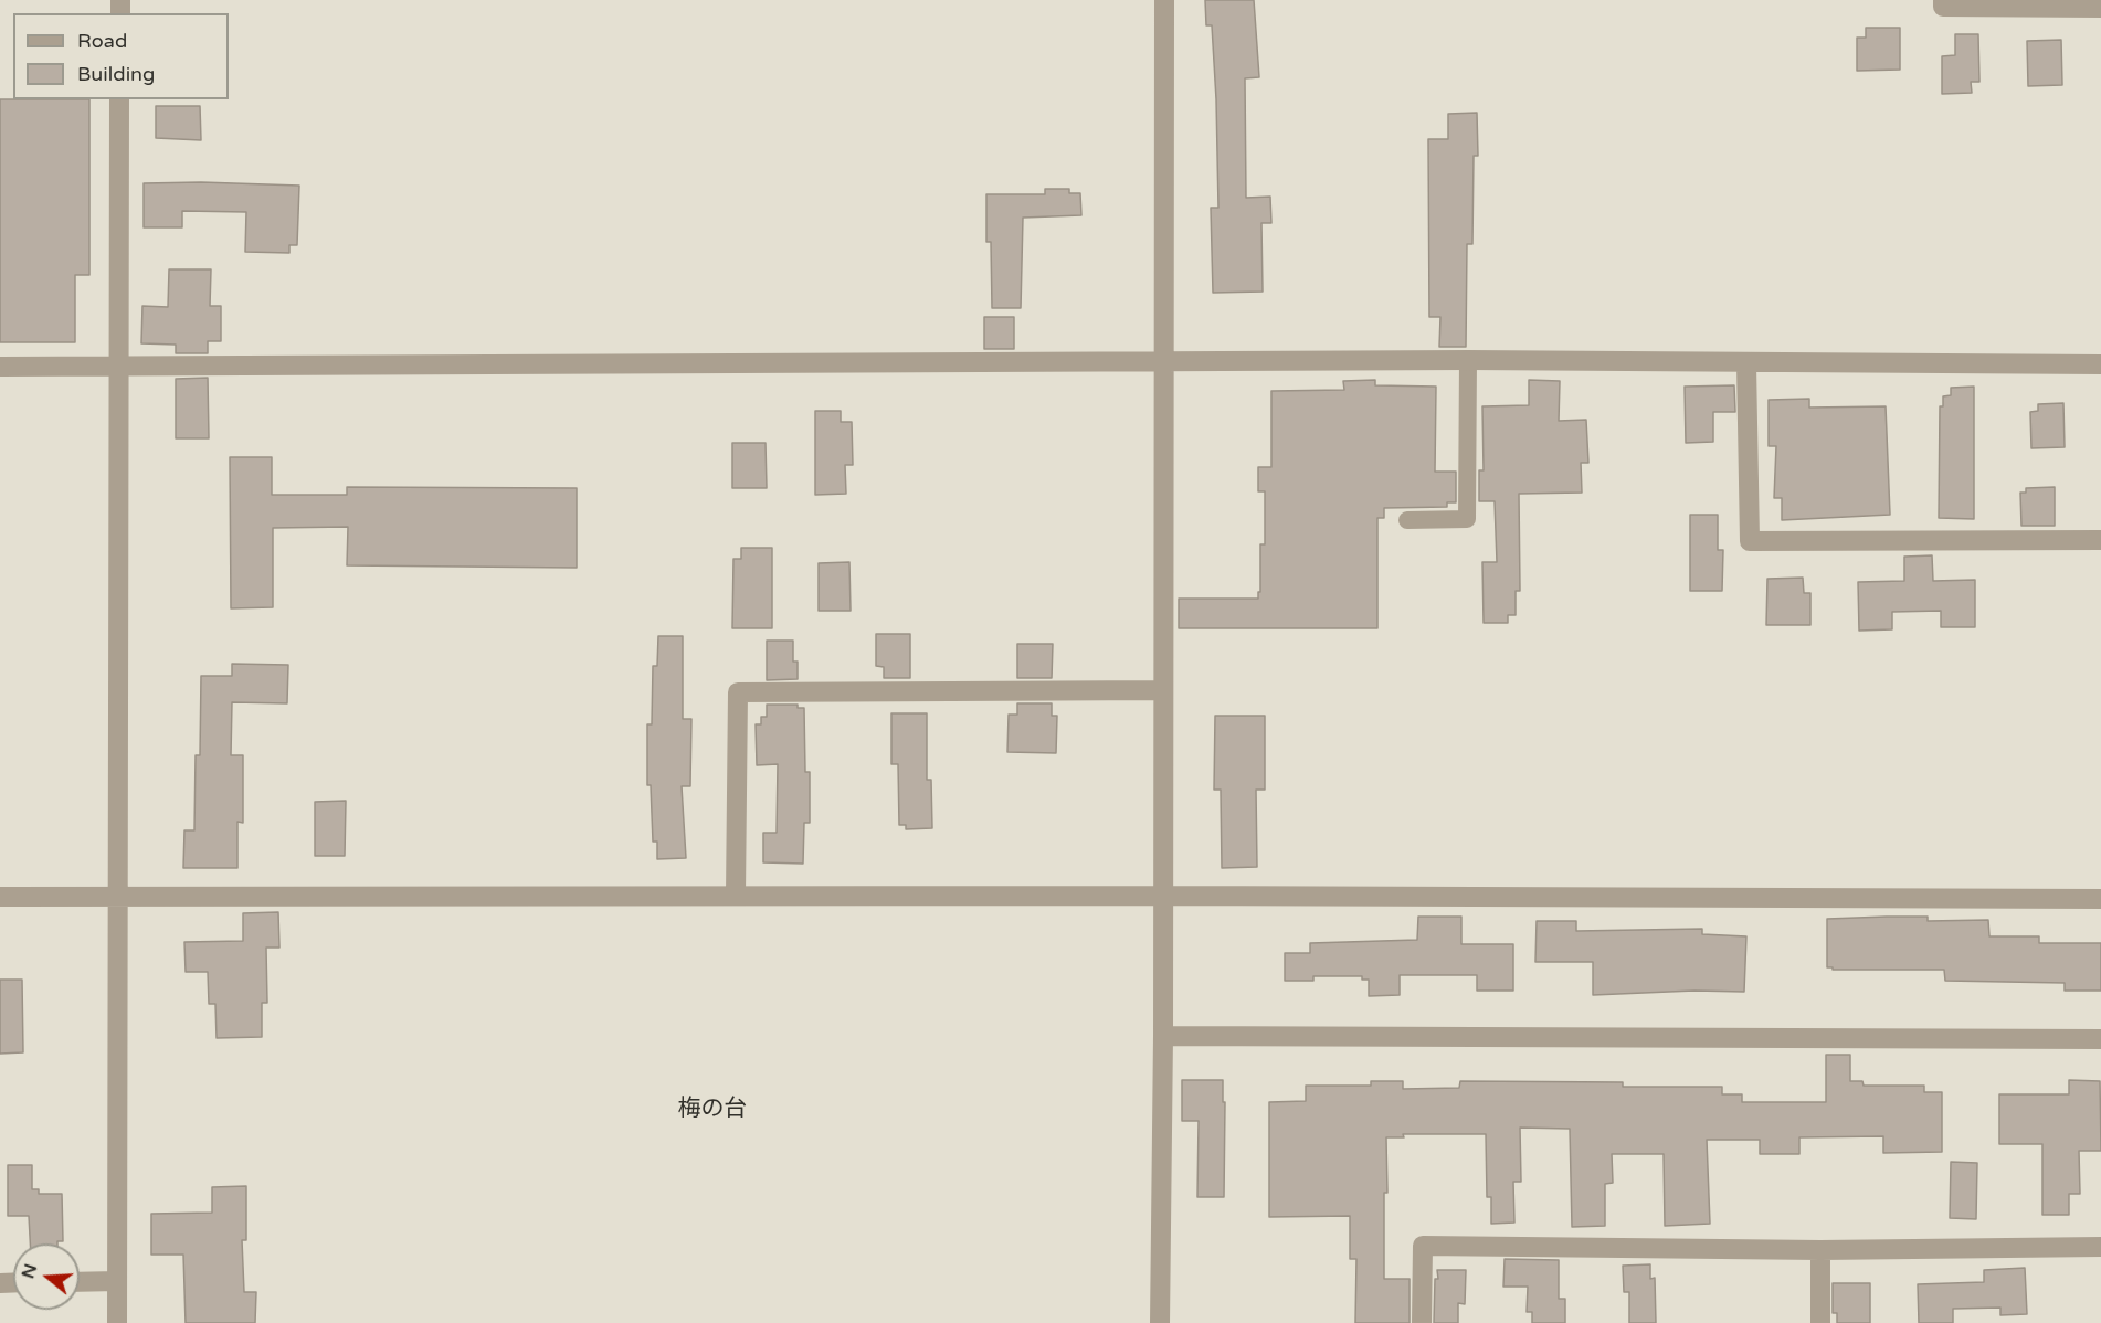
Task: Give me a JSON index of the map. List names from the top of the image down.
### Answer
{
  "districts": ["梅の台"],
  "legend": ["Road", "Building"],
  "north": "left"
}
